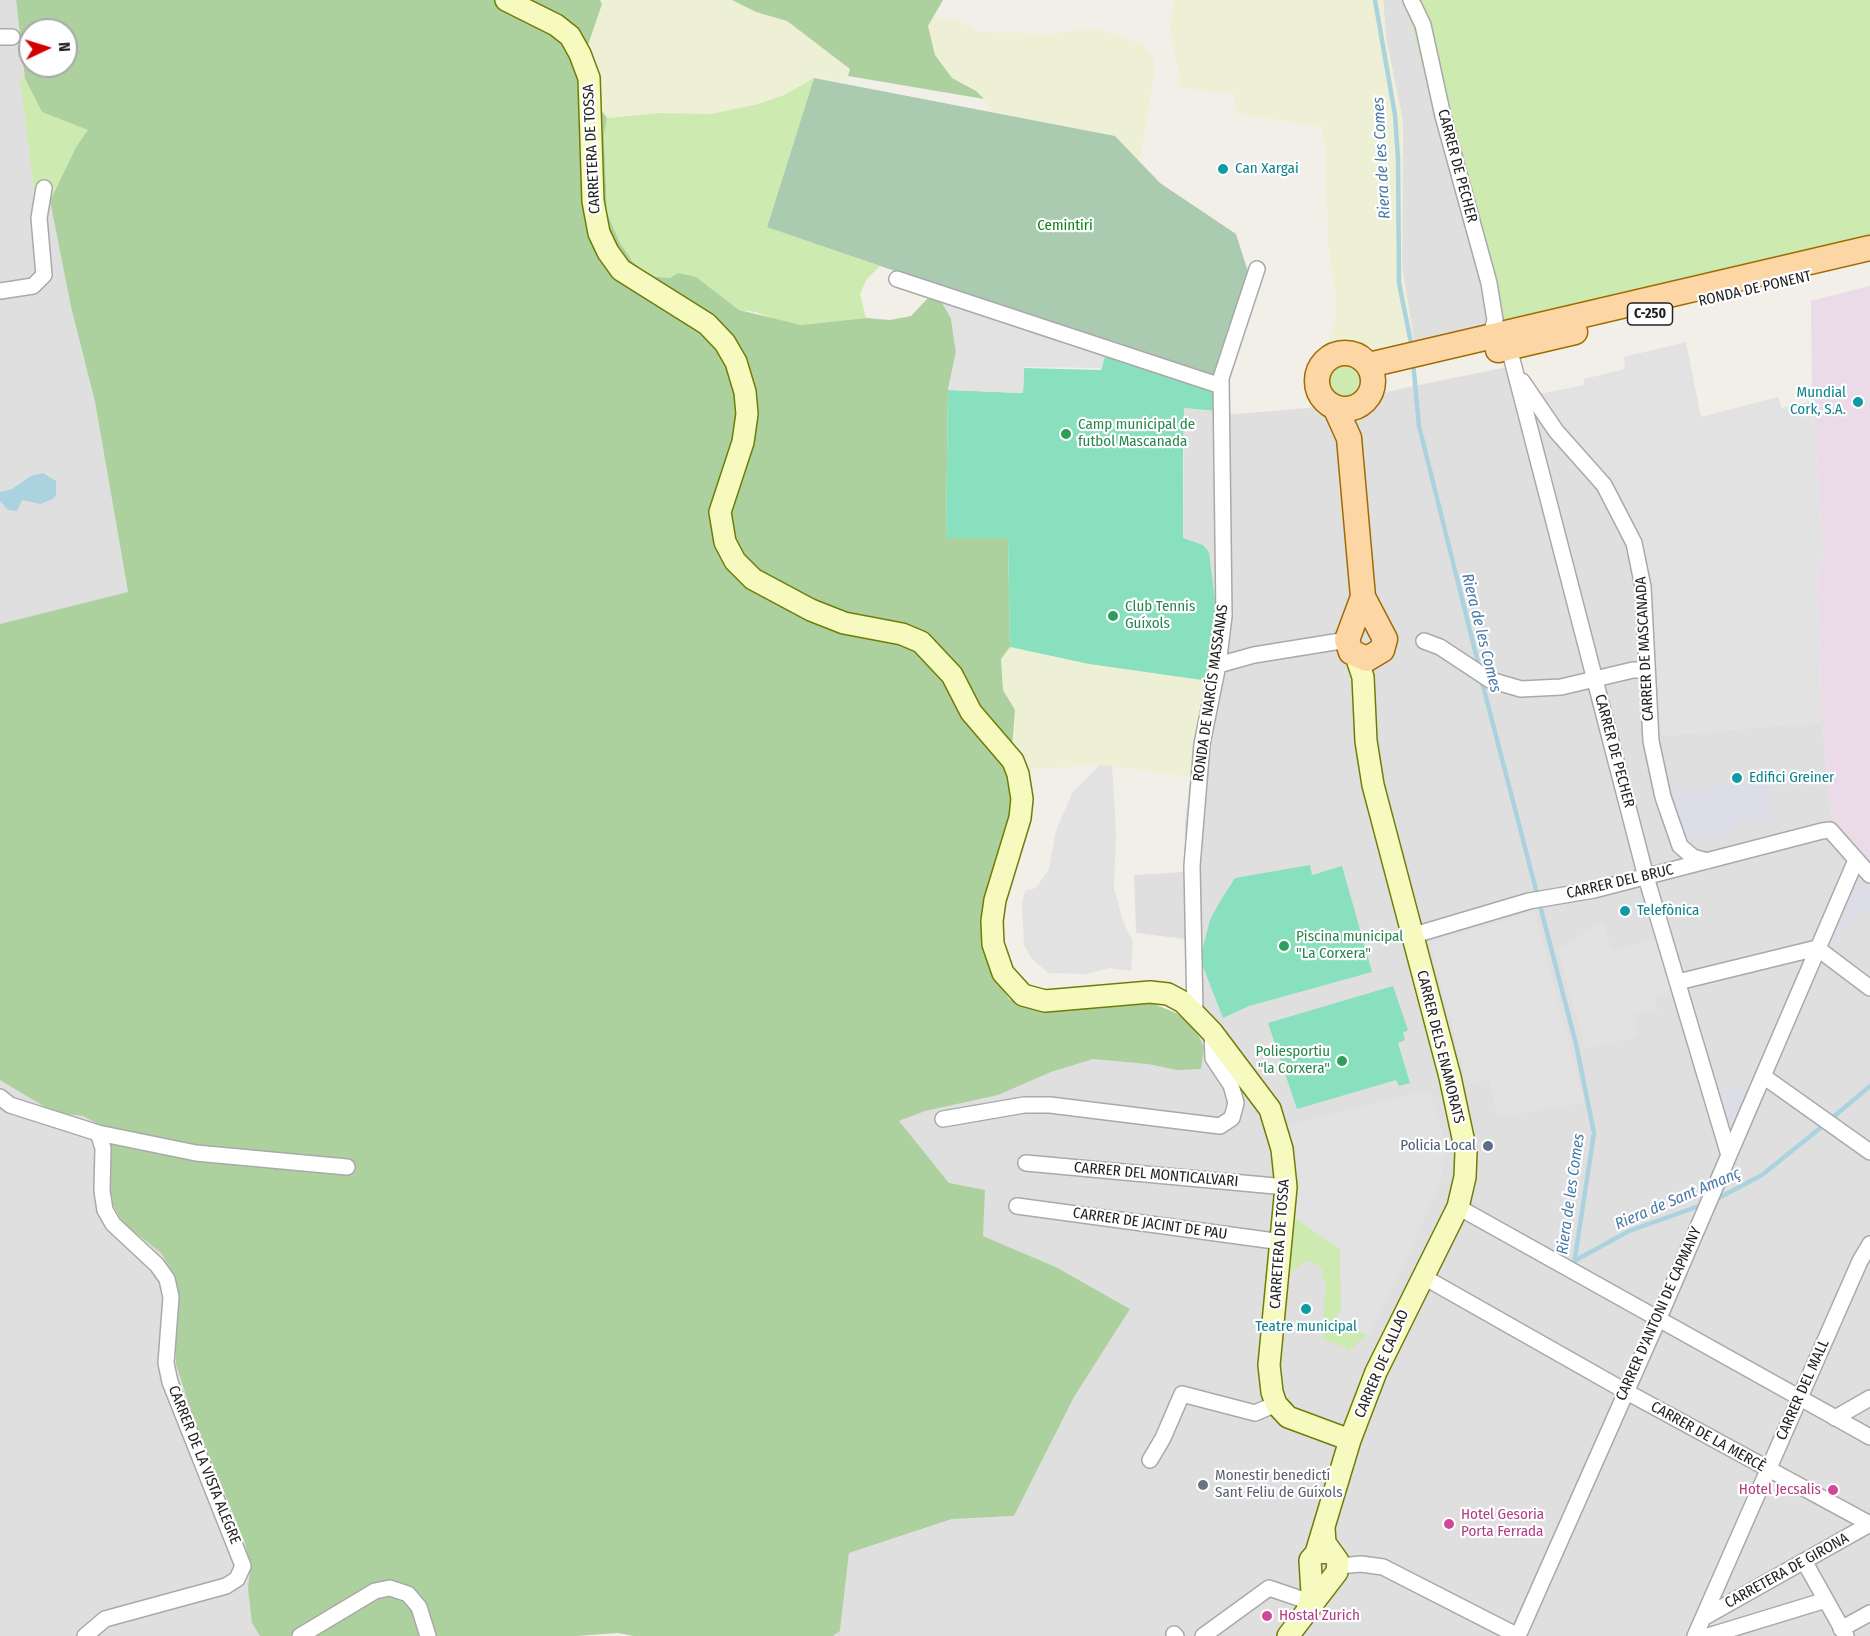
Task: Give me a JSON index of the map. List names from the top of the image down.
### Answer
{
  "streets": {
    "main road": [
      "CARRETERA DE TOSSA",
      "RONDA DE PONENT",
      "C-250",
      "CARRER DELS ENAMORATS",
      "CARRER DE CALLAO"
    ],
    "street": [
      "CARRER DE PECHER",
      "CARRER DE MASCANADA",
      "RONDA DE NARCÍS MASSANAS",
      "CARRER DEL BRUC",
      "CARRER DEL MONTICALVARI",
      "CARRER DE JACINT DE PAU",
      "CARRER D'ANTONI DE CAPMANY",
      "CARRER DEL MALL",
      "CARRER DE LA MERCÈ",
      "CARRER DE LA VISTA ALEGRE",
      "CARRETERA DE GIRONA"
    ]
  },
  "crossings": [
    ["CARRETERA DE TOSSA", "RONDA DE NARCÍS MASSANAS"],
    ["CARRETERA DE TOSSA", "CARRER DEL MONTICALVARI"],
    ["CARRETERA DE TOSSA", "CARRER DE JACINT DE PAU"],
    ["CARRER DE PECHER", "RONDA DE PONENT"],
    ["CARRER DE PECHER", "C-250"],
    ["CARRER DE PECHER", "CARRER DE MASCANADA"],
    ["CARRER DE PECHER", "CARRER DEL BRUC"],
    ["CARRER DE PECHER", "CARRER D'ANTONI DE CAPMANY"],
    ["RONDA DE PONENT", "C-250"],
    ["RONDA DE PONENT", "CARRER DE MASCANADA"],
    ["C-250", "CARRER DE MASCANADA"],
    ["CARRER DE MASCANADA", "CARRER DEL BRUC"],
    ["CARRER DEL BRUC", "CARRER DELS ENAMORATS"],
    ["CARRER DEL BRUC", "CARRER D'ANTONI DE CAPMANY"],
    ["CARRER DELS ENAMORATS", "CARRER DE CALLAO"],
    ["CARRER D'ANTONI DE CAPMANY", "CARRER DE LA MERCÈ"],
    ["CARRER DE CALLAO", "CARRER DE LA MERCÈ"],
    ["CARRER DEL MALL", "CARRER DE LA MERCÈ"],
    ["CARRER DEL MALL", "CARRETERA DE GIRONA"],
    ["CARRER DE LA MERCÈ", "CARRETERA DE GIRONA"]
  ],
  "water": ["Riera de les Comes", "Riera de Sant Amanç"],
  "parks": ["Cemintiri"],
  "places": [
    "Can Xargai",
    "Mundial Cork, S.A.",
    "Camp municipal de futbol Mascanada",
    "Club Tennis Guíxols",
    "Edifici Greiner",
    "Telefònica",
    "Piscina municipal \"La Corxera\"",
    "Poliesportiu \"la Corxera\"",
    "Policia Local",
    "Teatre municipal",
    "Monestir benedictí Sant Feliu de Guíxols",
    "Hotel Jecsalis",
    "Hotel Gesoria Porta Ferrada",
    "Hostal Zurich"
  ],
  "north": "right"
}
